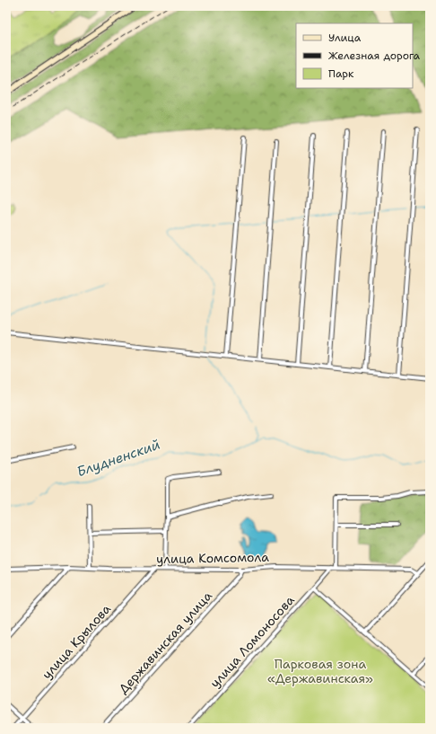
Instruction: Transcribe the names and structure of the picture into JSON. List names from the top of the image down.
{
  "streets": {
    "street": [
      "улица Комсомола",
      "улица Крылова",
      "улица Ломоносова",
      "Державинская улица"
    ]
  },
  "crossings": [
    ["улица Комсомола", "улица Крылова"],
    ["улица Комсомола", "улица Ломоносова"],
    ["улица Комсомола", "Державинская улица"]
  ],
  "water": ["Блудненский"],
  "parks": ["Парковая зона «Державинская»"],
  "legend": ["Улица", "Железная дорога", "Парк"]
}
